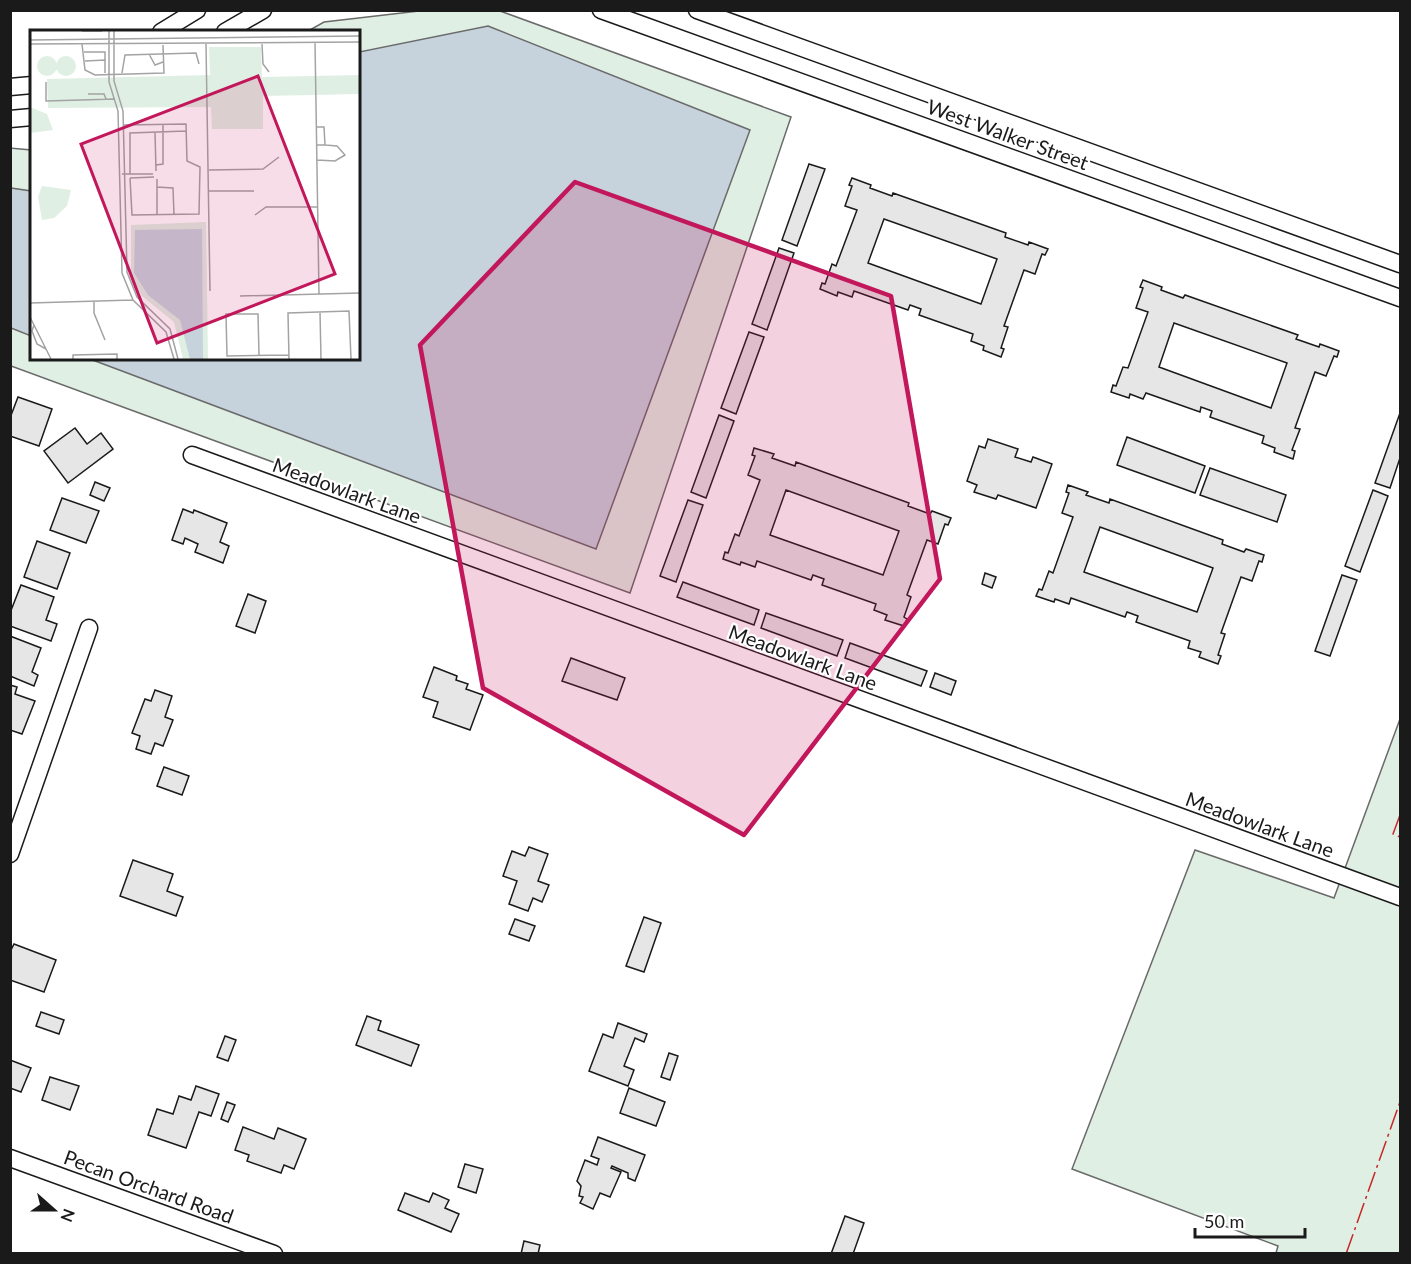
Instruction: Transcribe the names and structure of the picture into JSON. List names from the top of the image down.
{
  "streets": {
    "street": ["West Walker Street", "Meadowlark Lane", "Pecan Orchard Road"]
  },
  "scale_bar": "50 m",
  "north": "right"
}
